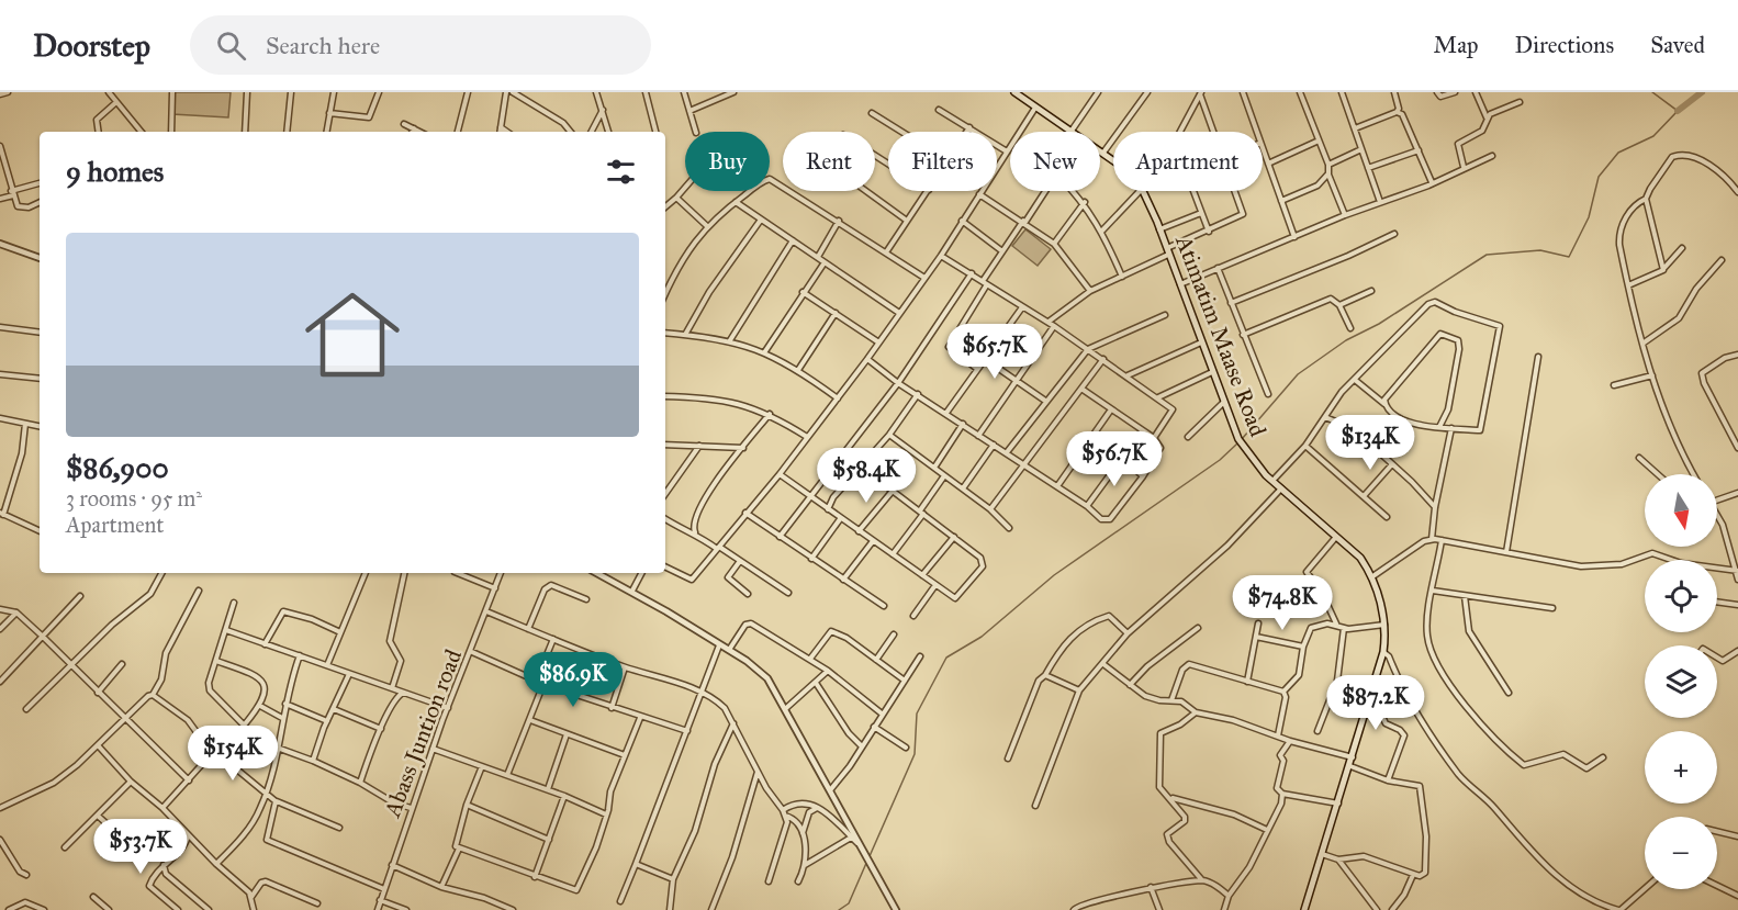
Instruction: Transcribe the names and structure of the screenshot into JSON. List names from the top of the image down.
{
  "streets": {
    "main road": ["Atimatim Maase Road"],
    "street": ["Abass Juntion road"]
  },
  "north": "bottom",
  "page": {
    "header": "Doorstep",
    "search": "Search here",
    "nav": ["Map", "Directions", "Saved"],
    "chip": [
      "Buy",
      "Rent",
      "Filters",
      "New",
      "Apartment"
    ],
    "heading": "9 homes",
    "list": [
      {
        "name": "$86,900",
        "note": "3 rooms · 95 m² · Apartment"
      }
    ],
    "price": [
      "$65.7K",
      "$134K",
      "$56.7K",
      "$58.4K",
      "$74.8K",
      "$86.9K",
      "$87.2K",
      "$154K",
      "$53.7K"
    ],
    "map_buttons": ["+", "−"]
  }
}
